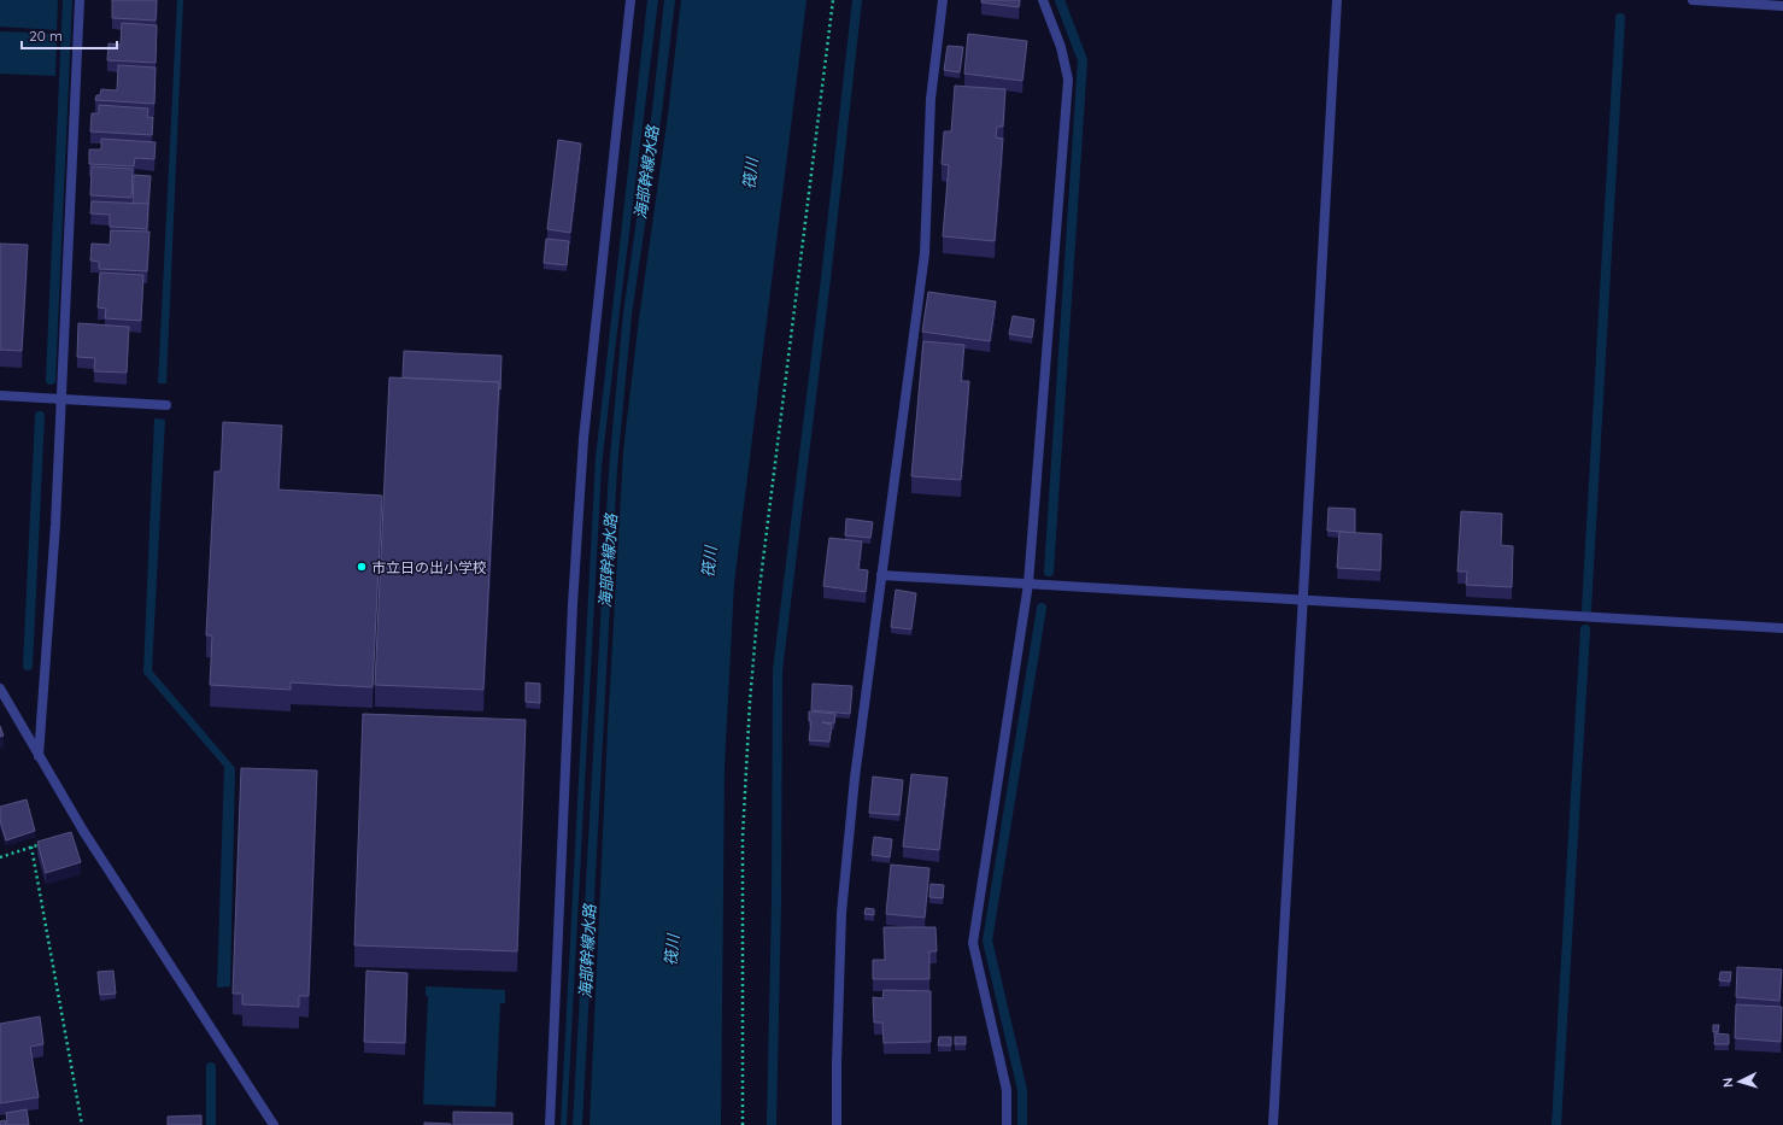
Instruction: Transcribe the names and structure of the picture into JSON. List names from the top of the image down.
{
  "water": ["海部幹線水路", "筏川"],
  "places": ["市立日の出小学校"],
  "scale_bar": "20 m",
  "north": "left"
}
